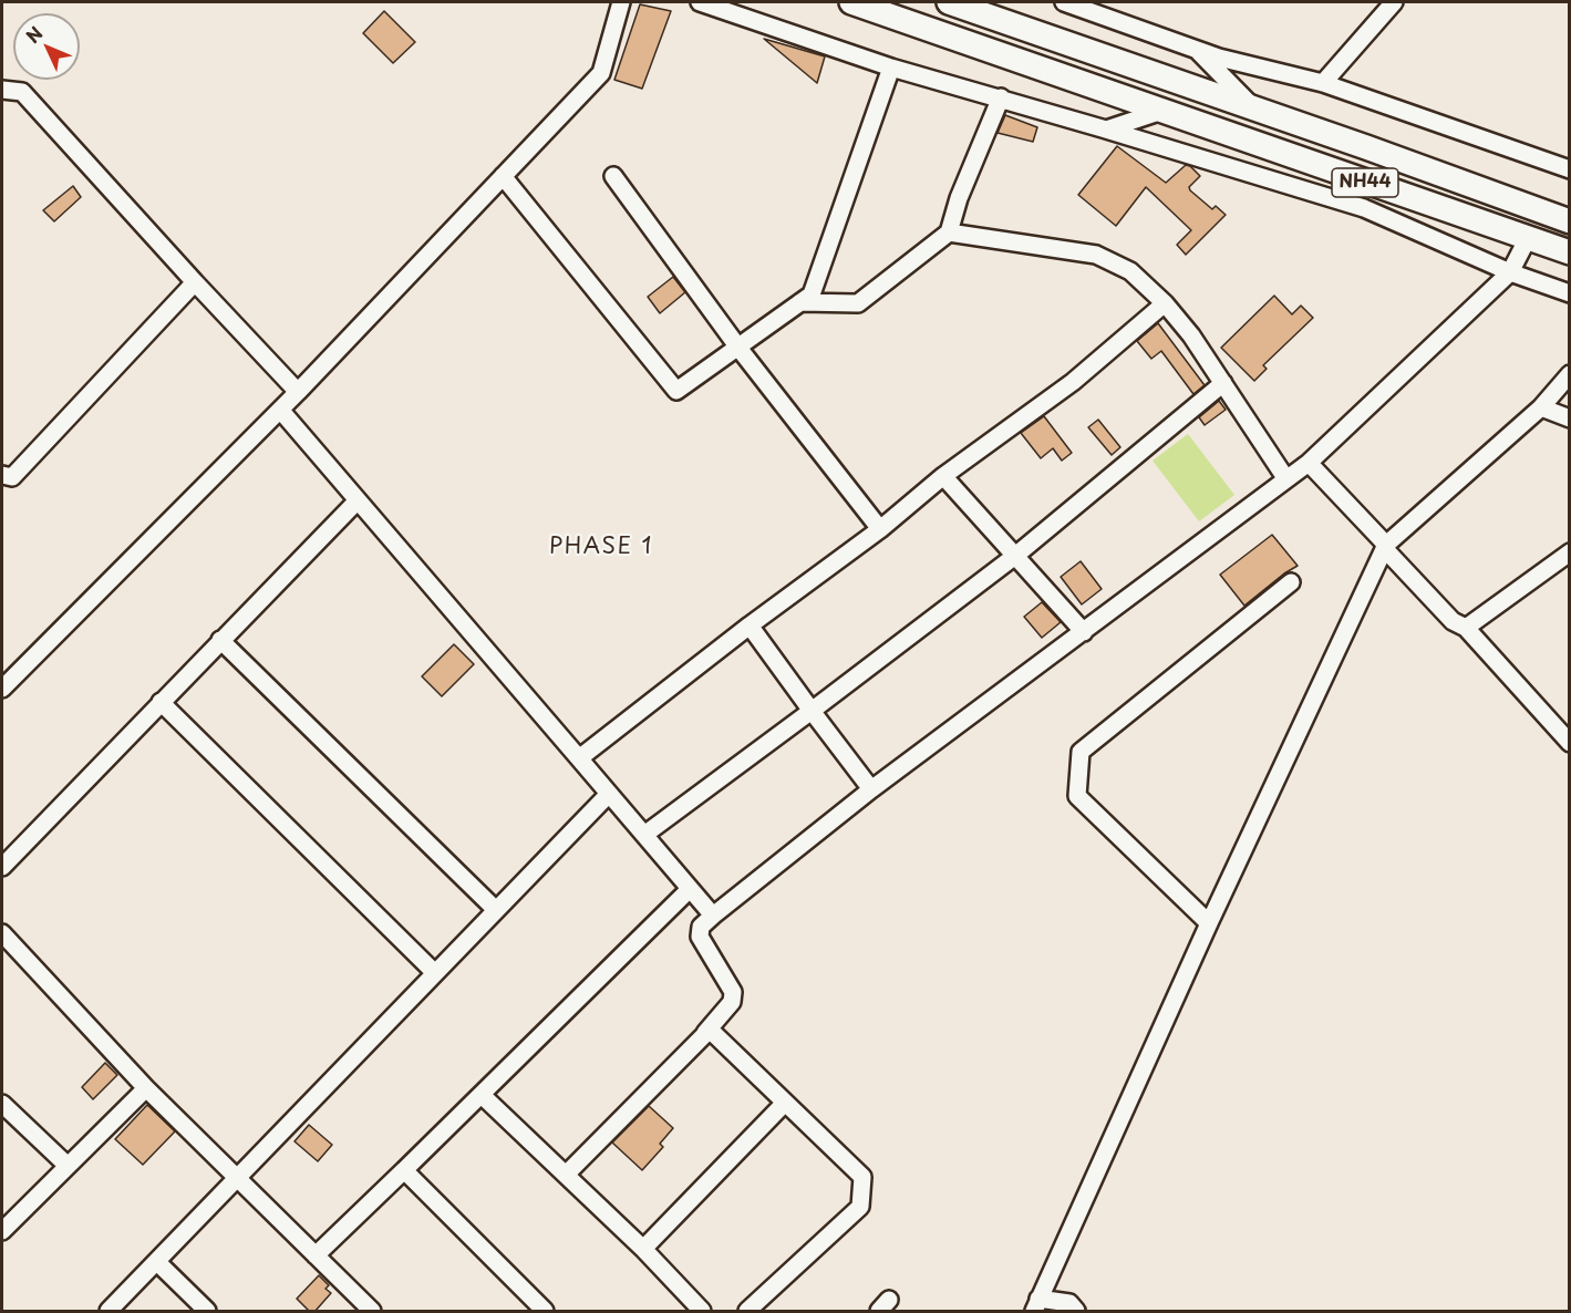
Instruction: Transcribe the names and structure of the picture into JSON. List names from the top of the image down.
{
  "streets": {
    "highway": ["NH44"]
  },
  "districts": ["PHASE 1"],
  "north": "top left"
}
